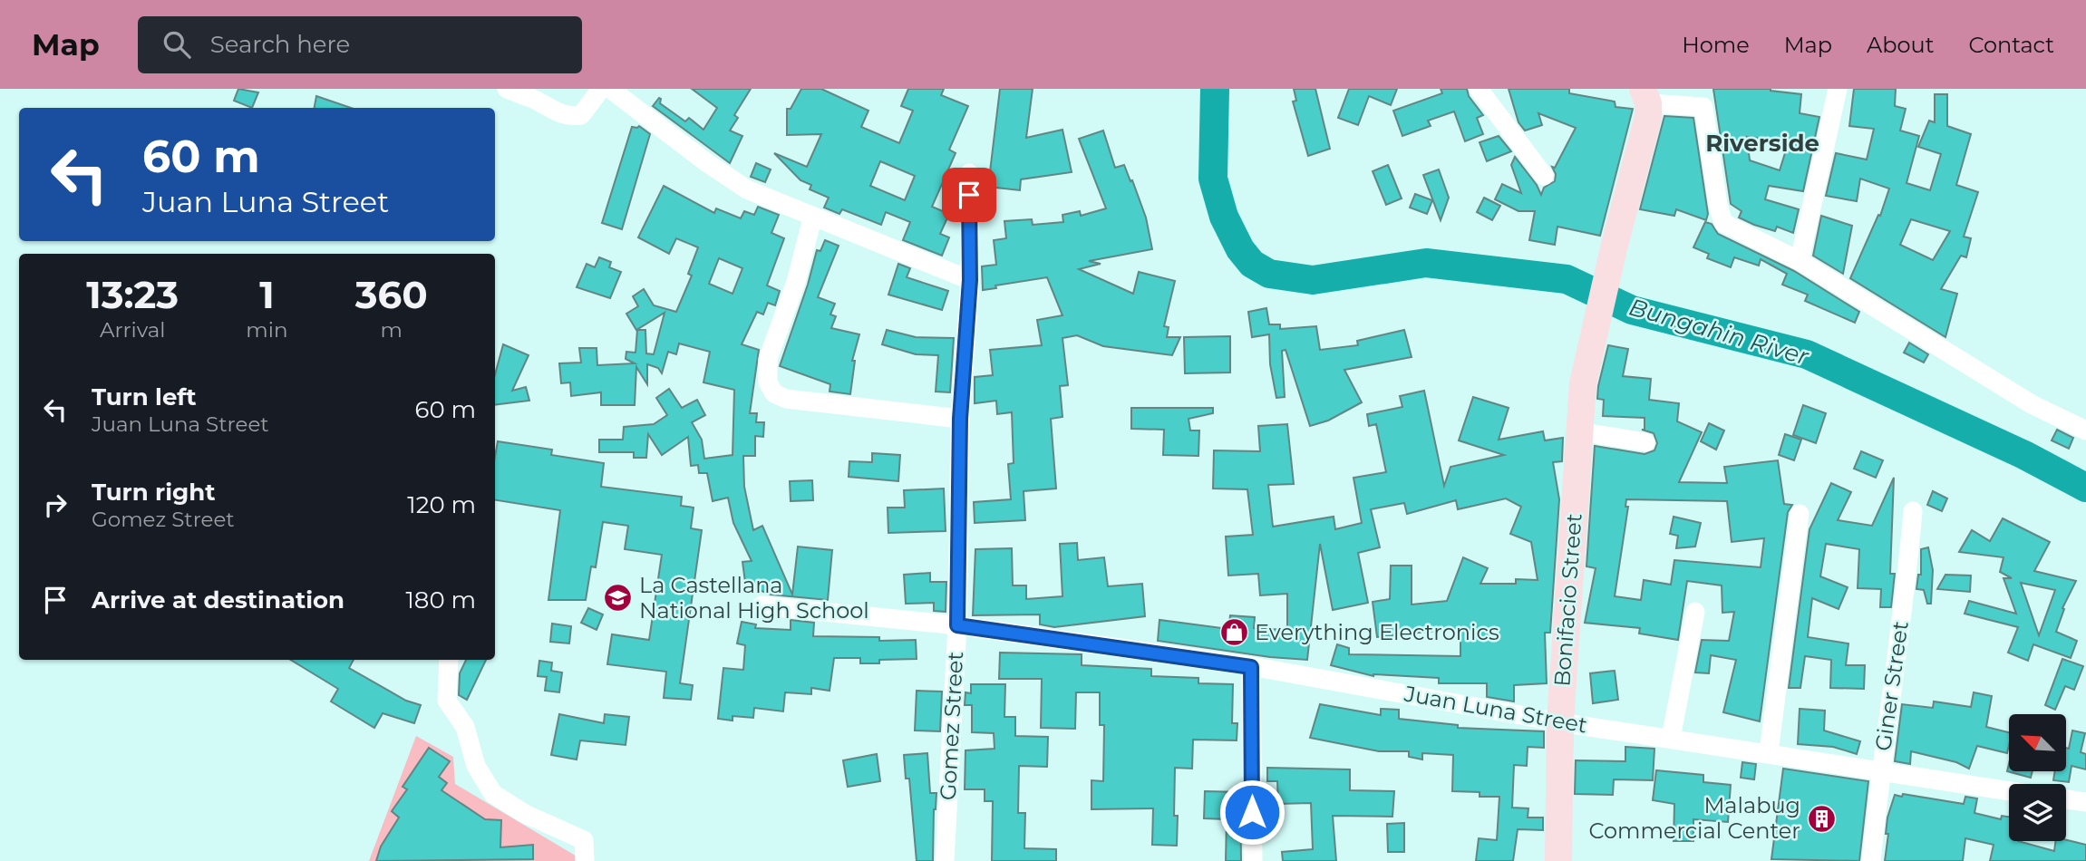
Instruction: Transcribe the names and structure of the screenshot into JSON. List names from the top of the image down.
{
  "streets": {
    "street": [
      "Bonifacio Street",
      "Giner Street",
      "Juan Luna Street",
      "Gomez Street"
    ]
  },
  "crossings": [
    ["Bonifacio Street", "Juan Luna Street"],
    ["Giner Street", "Juan Luna Street"],
    ["Juan Luna Street", "Gomez Street"]
  ],
  "districts": ["Riverside"],
  "water": ["Bungahin River"],
  "places": {
    "school or university": ["La Castellana National High School"],
    "shop": ["Everything Electronics"],
    "building": ["Malabug Commercial Center"]
  },
  "north": "top left",
  "page": {
    "header": "Map",
    "search": "Search here",
    "nav": [
      "Home",
      "Map",
      "About",
      "Contact"
    ],
    "turn": ["60 m", "Juan Luna Street"],
    "eta": [
      "13:23",
      "Arrival",
      "1",
      "min",
      "360",
      "m"
    ],
    "list": [
      {
        "name": "Turn left",
        "note": "Juan Luna Street",
        "value": "60 m"
      },
      {
        "name": "Turn right",
        "note": "Gomez Street",
        "value": "120 m"
      },
      {
        "name": "Arrive at destination",
        "value": "180 m"
      }
    ]
  }
}
